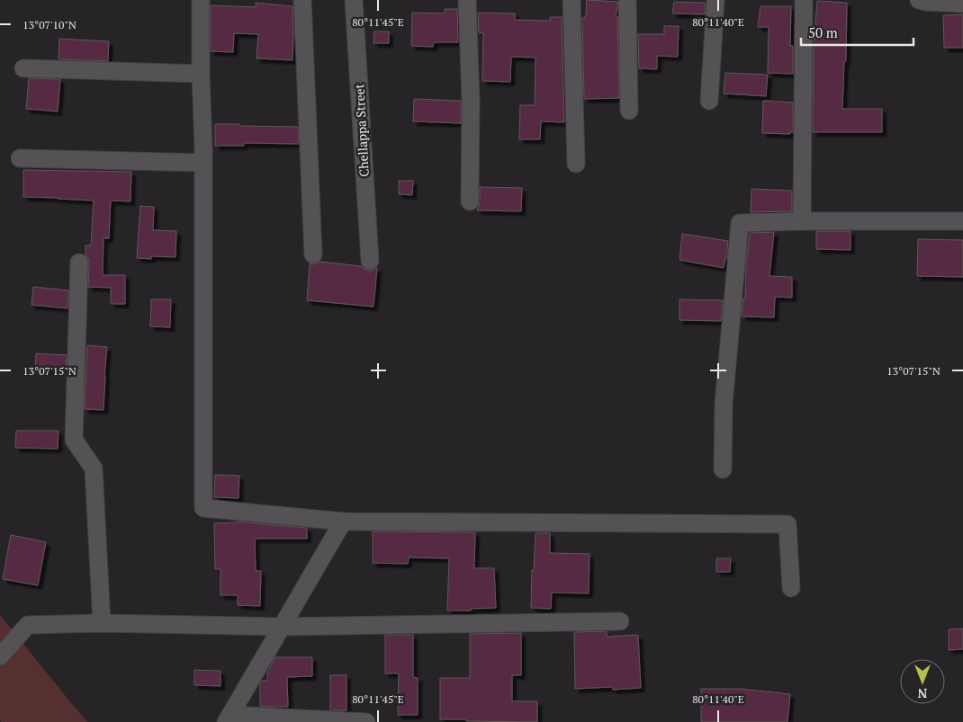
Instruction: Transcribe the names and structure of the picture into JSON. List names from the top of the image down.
{
  "streets": {
    "street": ["Chellappa Street"]
  },
  "scale_bar": "50 m",
  "north": "bottom",
  "coordinates": [
    "80°11'45\"E",
    "80°11'40\"E",
    "13°07'10\"N",
    "13°07'15\"N"
  ]
}
